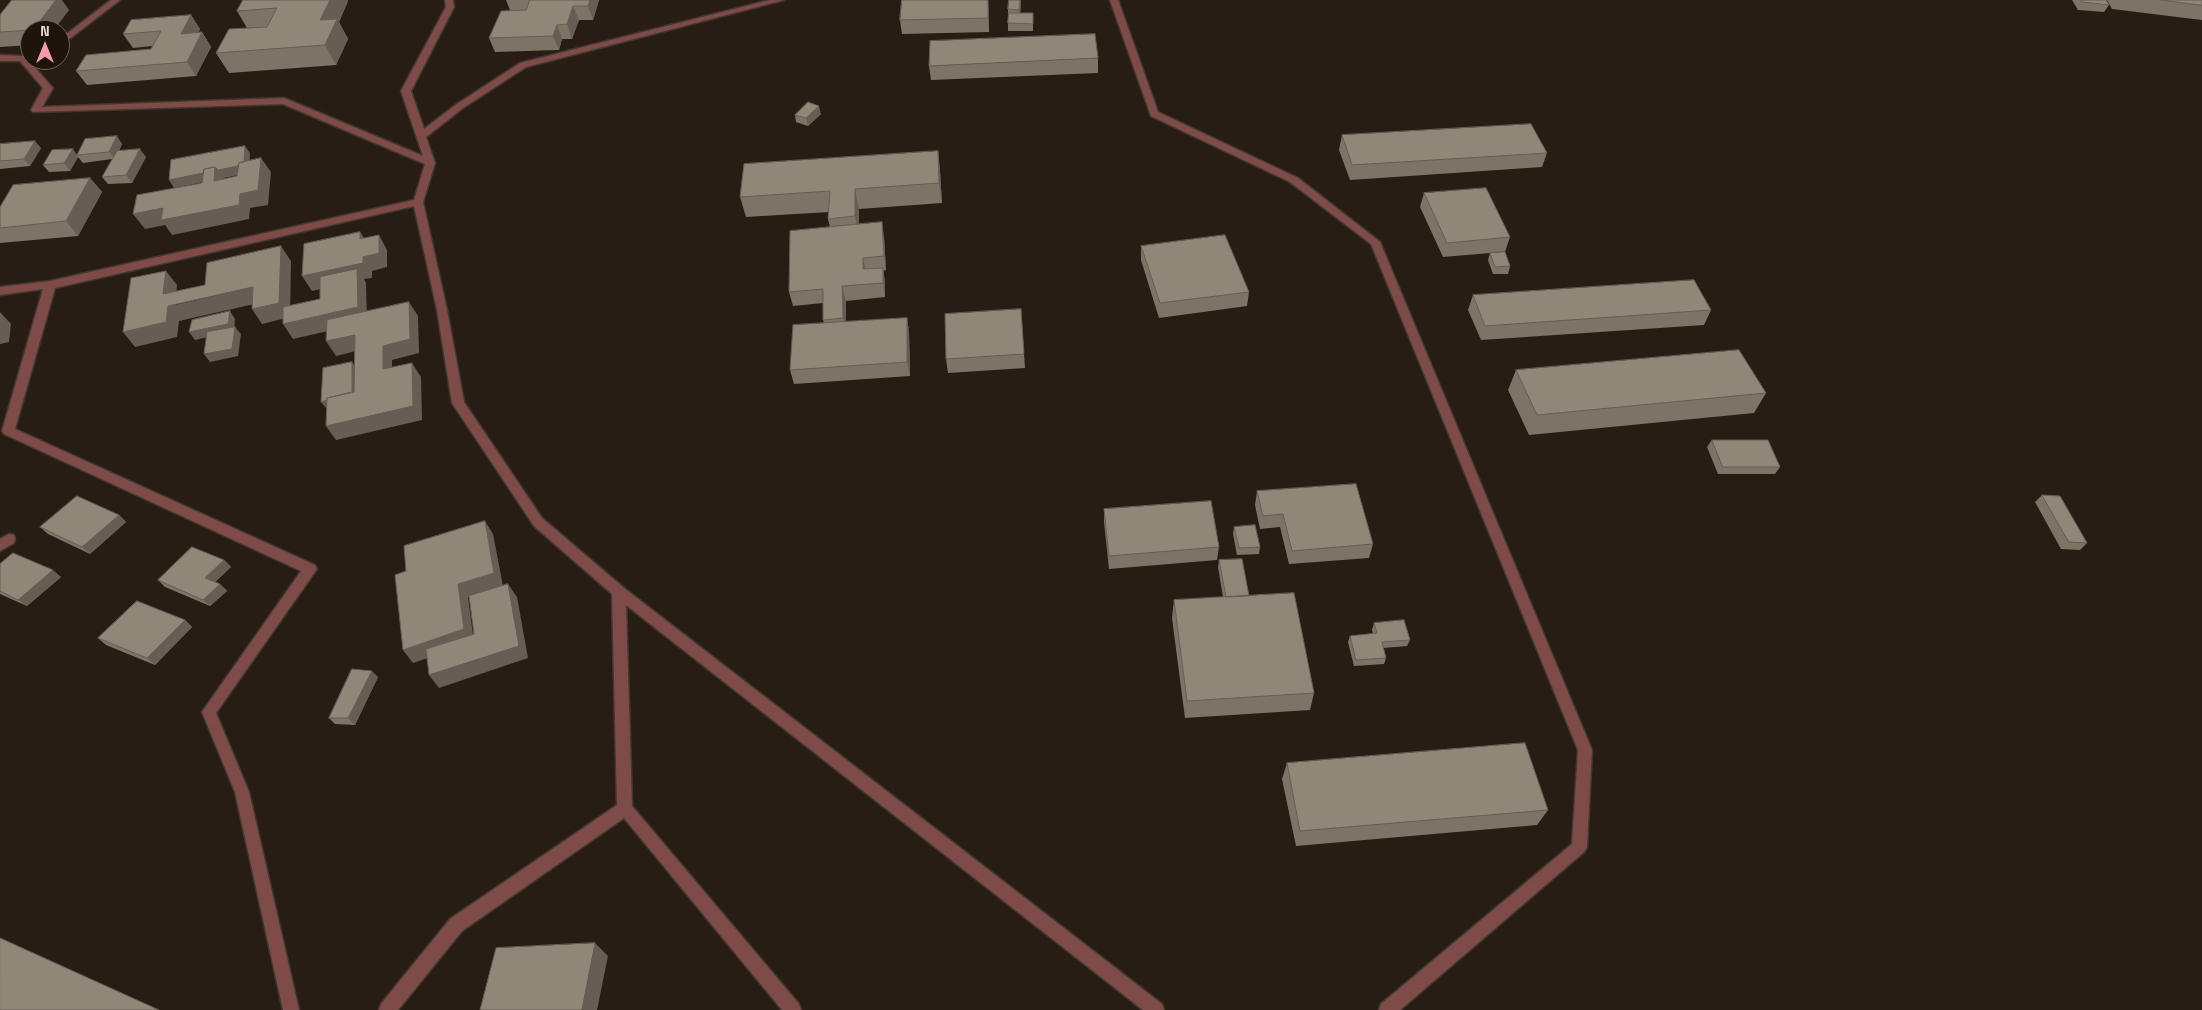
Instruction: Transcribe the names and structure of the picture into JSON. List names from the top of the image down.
{
  "north": "top"
}
